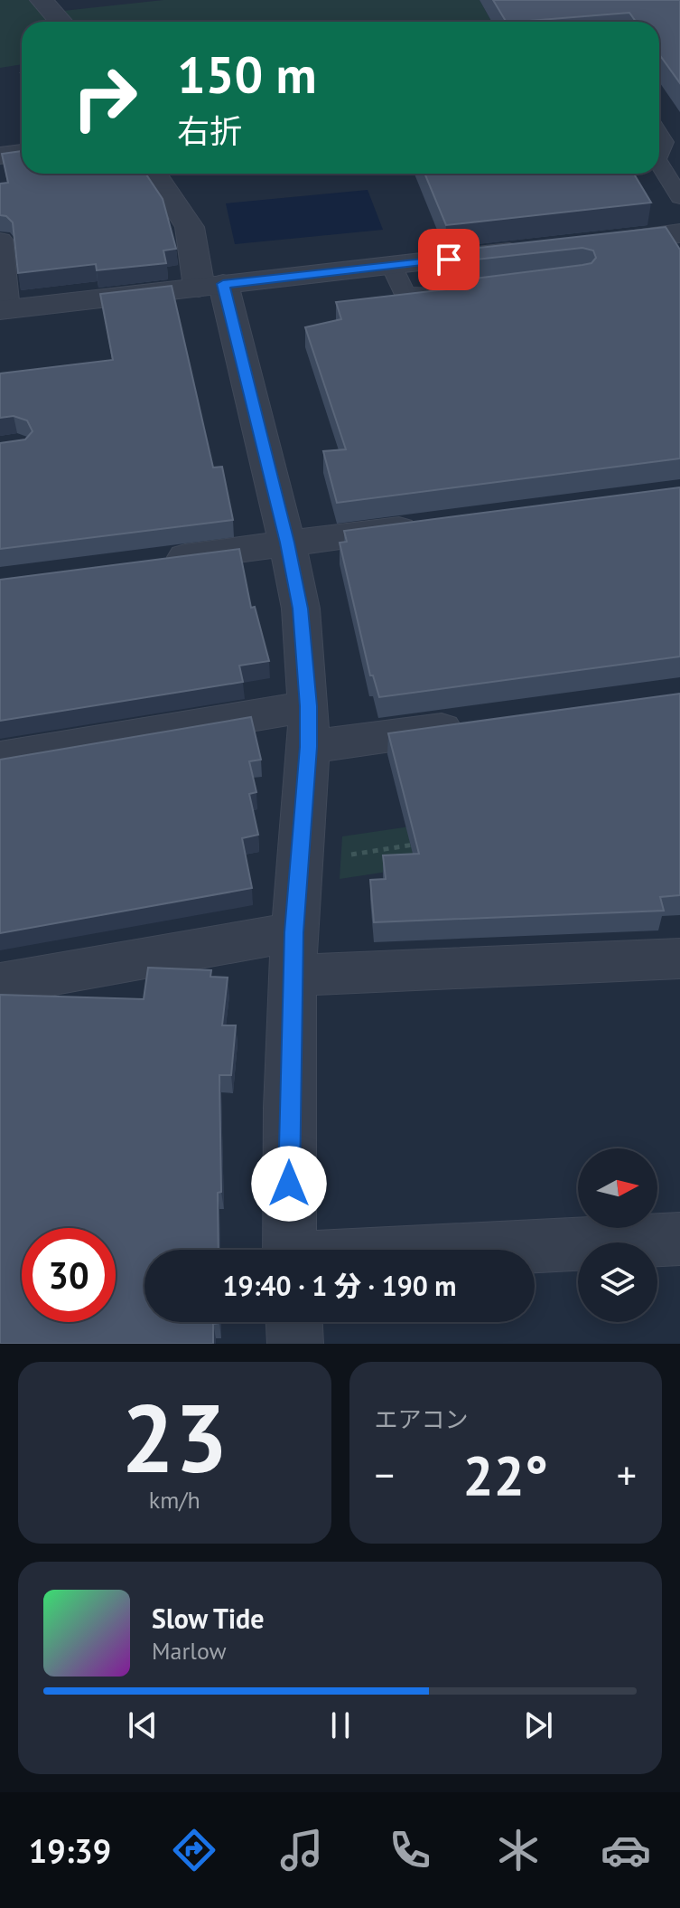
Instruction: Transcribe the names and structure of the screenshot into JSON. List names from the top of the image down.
{
  "north": "right",
  "page": {
    "turn": ["150 m", "右折"],
    "limit": "30",
    "trip": "19:40 · 1 分 · 190 m",
    "tile": [
      ["23", "km/h"],
      "エアコン"
    ],
    "heat": ["−", "22°", "+"],
    "song": ["Slow Tide", "Marlow"],
    "tabs": "19:39"
  }
}
